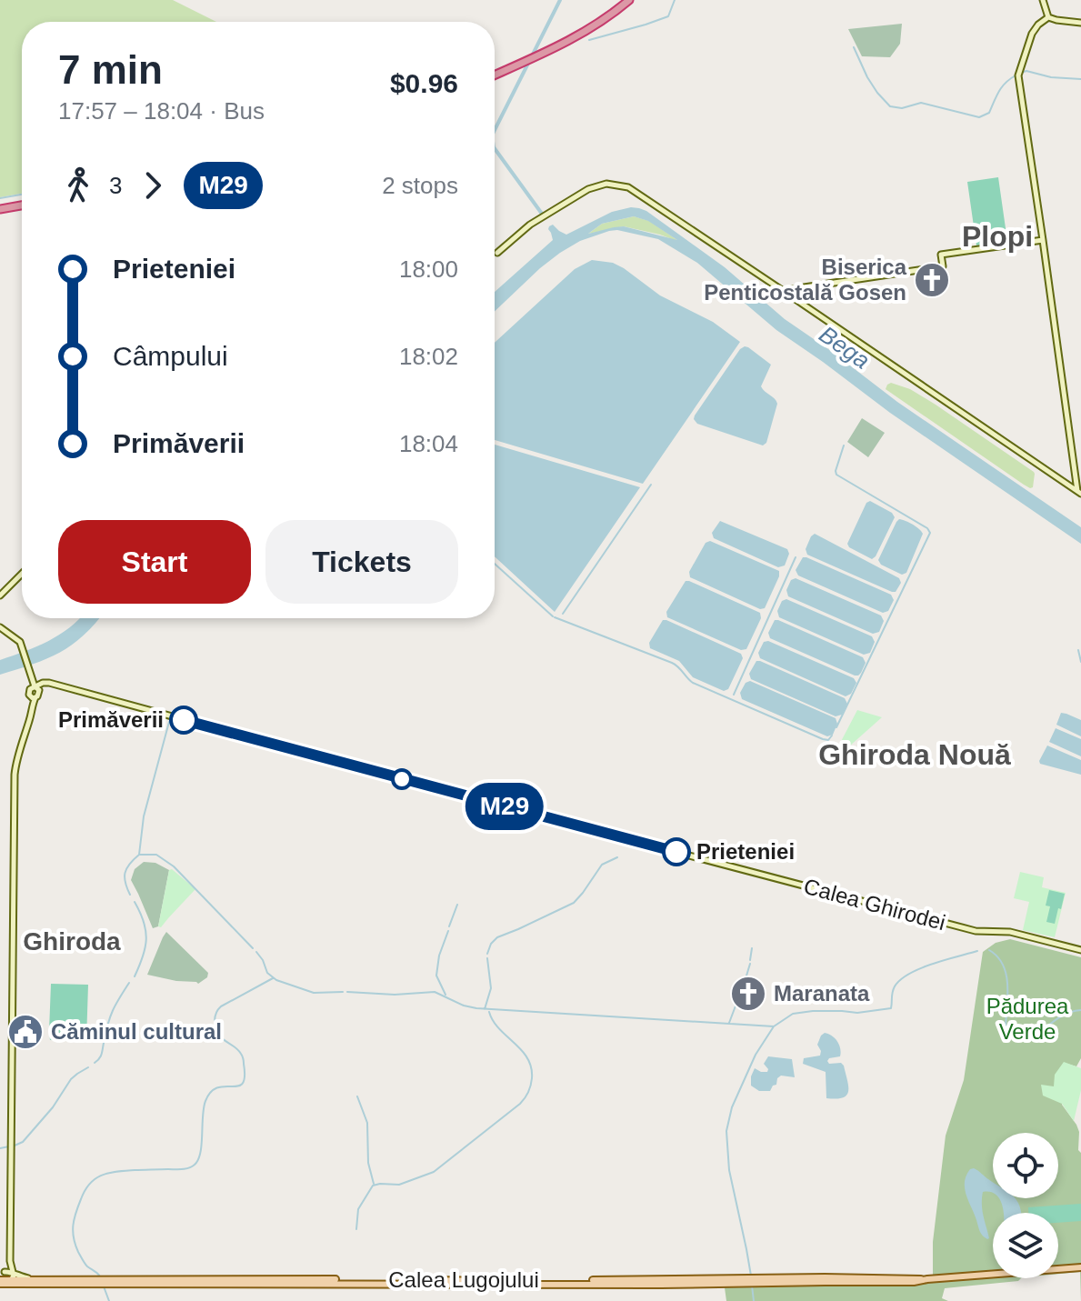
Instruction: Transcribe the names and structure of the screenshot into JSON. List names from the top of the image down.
{
  "streets": {
    "main road": ["Calea Lugojului"],
    "street": ["Calea Ghirodei"]
  },
  "districts": ["Plopi", "Ghiroda Nouă", "Ghiroda"],
  "water": ["Bega"],
  "parks": ["Pădurea Verde"],
  "places": {
    "church": ["Biserica Penticostală Gosen", "Maranata"],
    "other": ["Primăverii", "Prieteniei"],
    "public building": ["Căminul cultural"]
  },
  "lines": ["bus line M29"],
  "page": {
    "on_map": "M29",
    "heading": ["7 min", "17:57 – 18:04 · Bus", "$0.96"],
    "legs": ["3", "M29", "2 stops"],
    "list": [
      {
        "name": "Prieteniei",
        "value": "18:00"
      },
      {
        "name": "Câmpului",
        "value": "18:02"
      },
      {
        "name": "Primăverii",
        "value": "18:04"
      }
    ],
    "buttons": ["Start", "Tickets"]
  }
}
